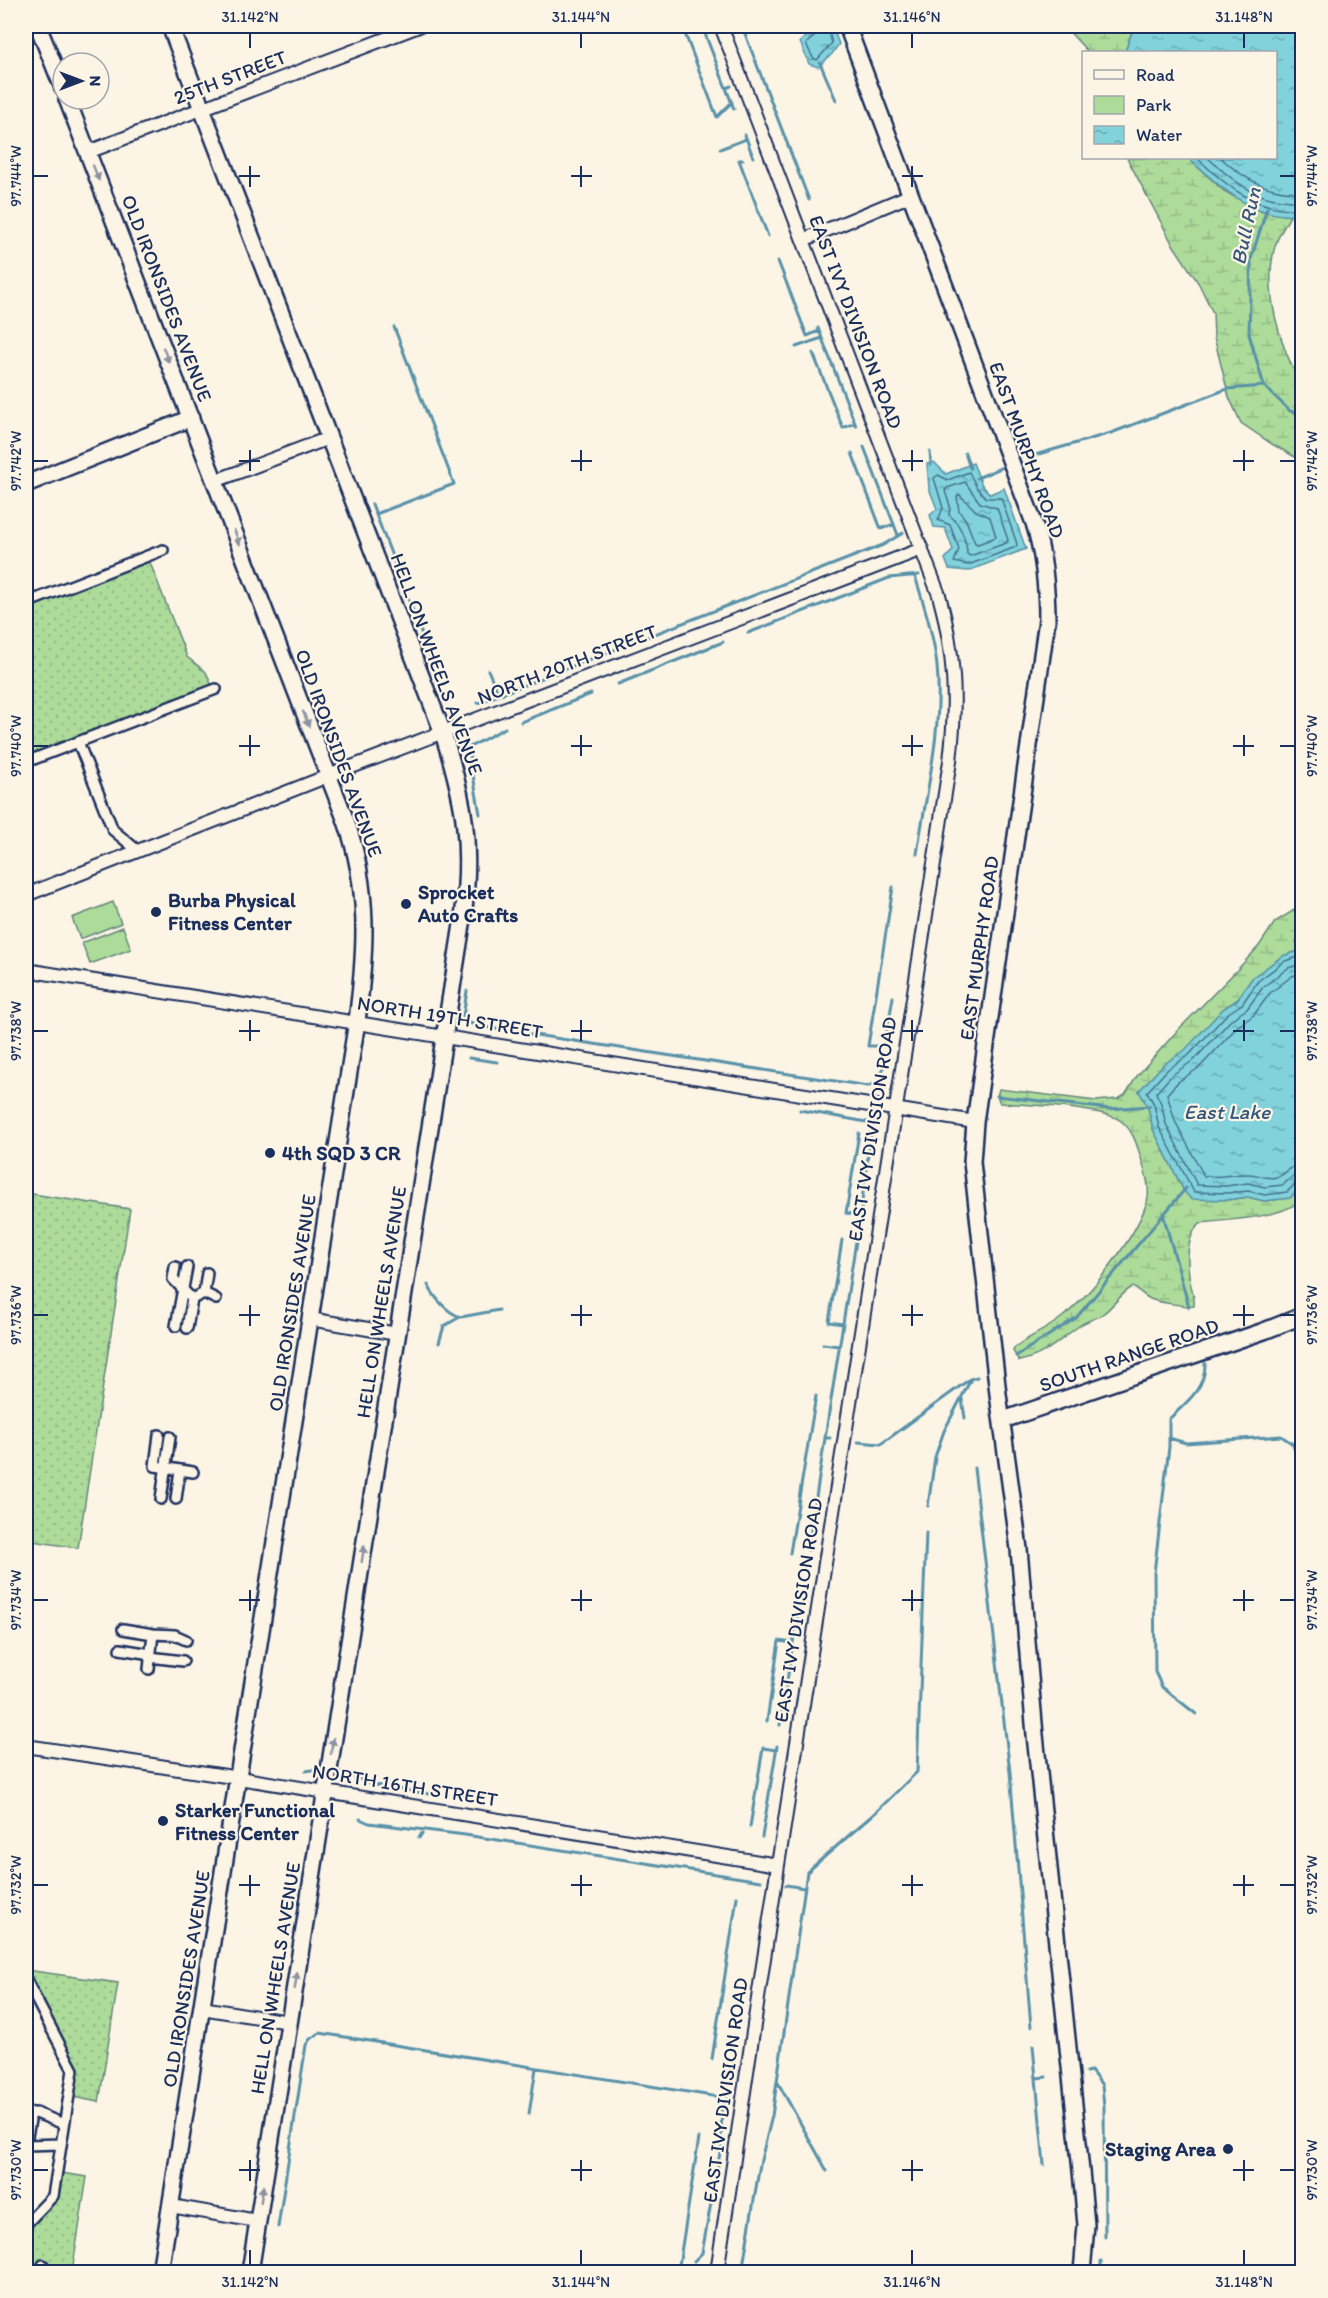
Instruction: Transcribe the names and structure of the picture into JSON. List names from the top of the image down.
{
  "streets": {
    "street": [
      "25TH STREET",
      "OLD IRONSIDES AVENUE",
      "EAST IVY DIVISION ROAD",
      "EAST MURPHY ROAD",
      "HELL ON WHEELS AVENUE",
      "NORTH 20TH STREET",
      "NORTH 19TH STREET",
      "SOUTH RANGE ROAD",
      "NORTH 16TH STREET"
    ]
  },
  "crossings": [
    ["25TH STREET", "OLD IRONSIDES AVENUE"],
    ["25TH STREET", "HELL ON WHEELS AVENUE"],
    ["OLD IRONSIDES AVENUE", "NORTH 20TH STREET"],
    ["OLD IRONSIDES AVENUE", "NORTH 19TH STREET"],
    ["OLD IRONSIDES AVENUE", "NORTH 16TH STREET"],
    ["EAST IVY DIVISION ROAD", "NORTH 20TH STREET"],
    ["EAST IVY DIVISION ROAD", "NORTH 19TH STREET"],
    ["EAST IVY DIVISION ROAD", "NORTH 16TH STREET"],
    ["EAST MURPHY ROAD", "NORTH 19TH STREET"],
    ["EAST MURPHY ROAD", "SOUTH RANGE ROAD"],
    ["HELL ON WHEELS AVENUE", "NORTH 20TH STREET"],
    ["HELL ON WHEELS AVENUE", "NORTH 19TH STREET"],
    ["HELL ON WHEELS AVENUE", "NORTH 16TH STREET"]
  ],
  "one_way": ["HELL ON WHEELS AVENUE"],
  "water": ["Bull Run", "East Lake"],
  "places": [
    "Sprocket Auto Crafts",
    "Burba Physical Fitness Center",
    "4th SQD 3 CR",
    "Starker Functional Fitness Center",
    "Staging Area"
  ],
  "legend": ["Road", "Park", "Water"],
  "north": "right",
  "coordinates": [
    "31.142°N",
    "31.144°N",
    "31.146°N",
    "31.148°N",
    "97.744°W",
    "97.742°W",
    "97.740°W",
    "97.738°W",
    "97.736°W",
    "97.734°W",
    "97.732°W",
    "97.730°W"
  ]
}
